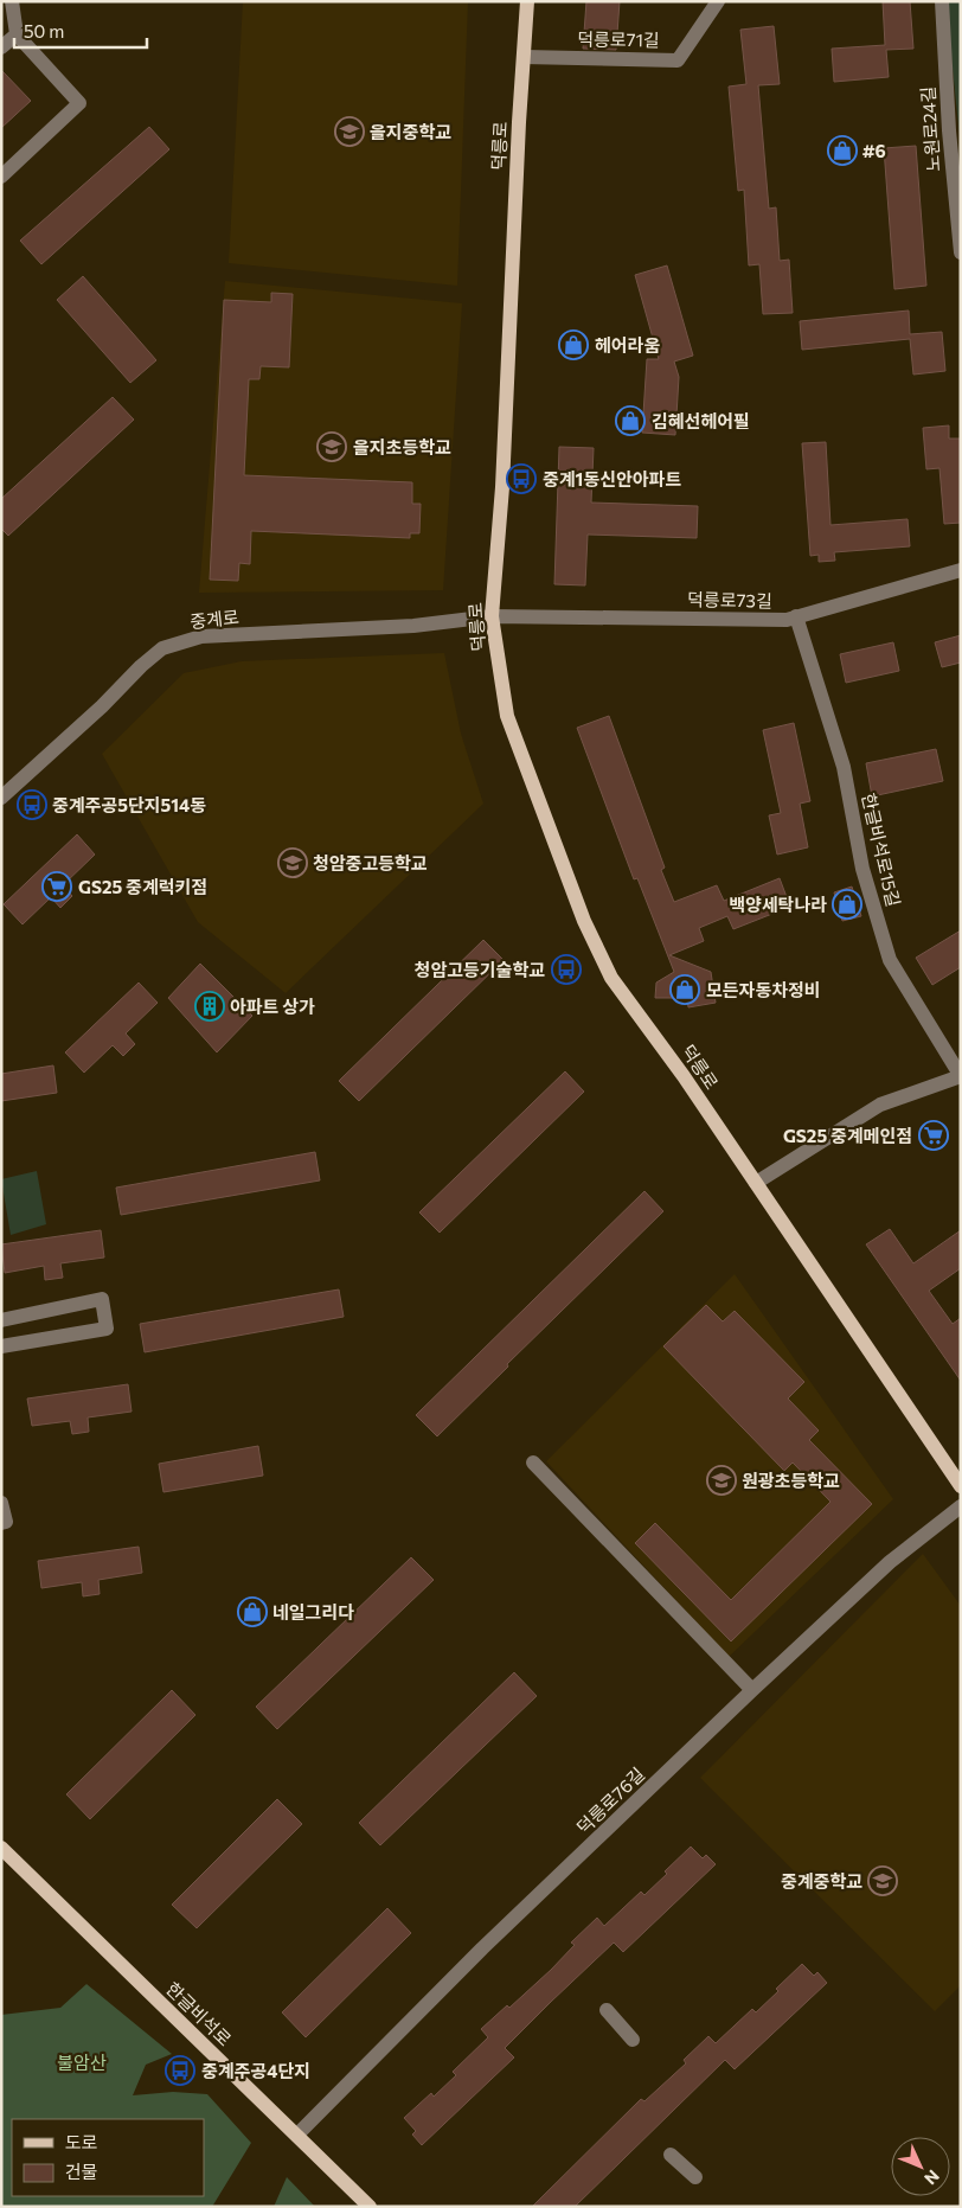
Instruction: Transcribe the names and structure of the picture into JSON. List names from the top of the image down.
{
  "streets": {
    "main road": ["덕릉로", "한글비석로"],
    "street": [
      "덕릉로71길",
      "노원로24길",
      "덕릉로73길",
      "중계로",
      "한글비석로15길",
      "덕릉로76길"
    ]
  },
  "crossings": [
    ["덕릉로71길", "덕릉로"],
    ["덕릉로", "덕릉로73길"],
    ["덕릉로", "중계로"],
    ["덕릉로73길", "중계로"],
    ["덕릉로73길", "한글비석로15길"],
    ["덕릉로76길", "한글비석로"]
  ],
  "parks": ["불암산"],
  "places": {
    "school or university": [
      "을지중학교",
      "을지초등학교",
      "청암중고등학교",
      "원광초등학교",
      "중계중학교"
    ],
    "shop": [
      "#6",
      "헤어라움",
      "김혜선헤어필",
      "백양세탁나라",
      "모든자동차정비",
      "네일그리다"
    ],
    "bus stop": [
      "중계1동신안아파트",
      "중계주공5단지514동",
      "청암고등기술학교",
      "중계주공4단지"
    ],
    "supermarket": ["GS25 중계럭키점", "GS25 중계메인점"],
    "building": ["아파트 상가"]
  },
  "legend": ["도로", "건물"],
  "scale_bar": "50 m",
  "north": "bottom right"
}
